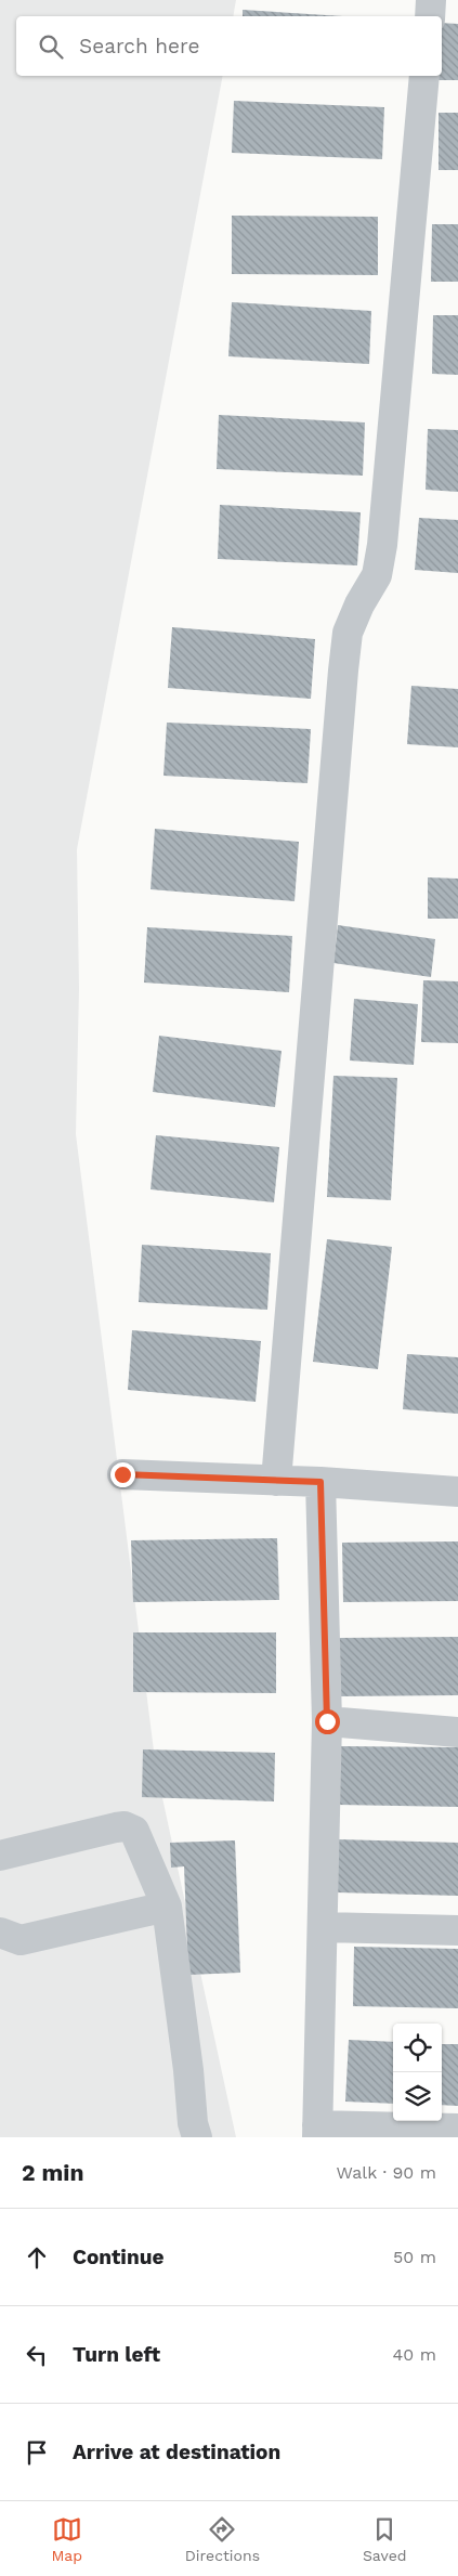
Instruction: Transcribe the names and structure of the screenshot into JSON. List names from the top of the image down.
{
  "page": {
    "search": "Search here",
    "heading": ["2 min", "Walk · 90 m"],
    "list": [
      ["Continue", "50 m"],
      ["Turn left", "40 m"],
      "Arrive at destination"
    ],
    "nav": ["Map", "Directions", "Saved"]
  }
}
